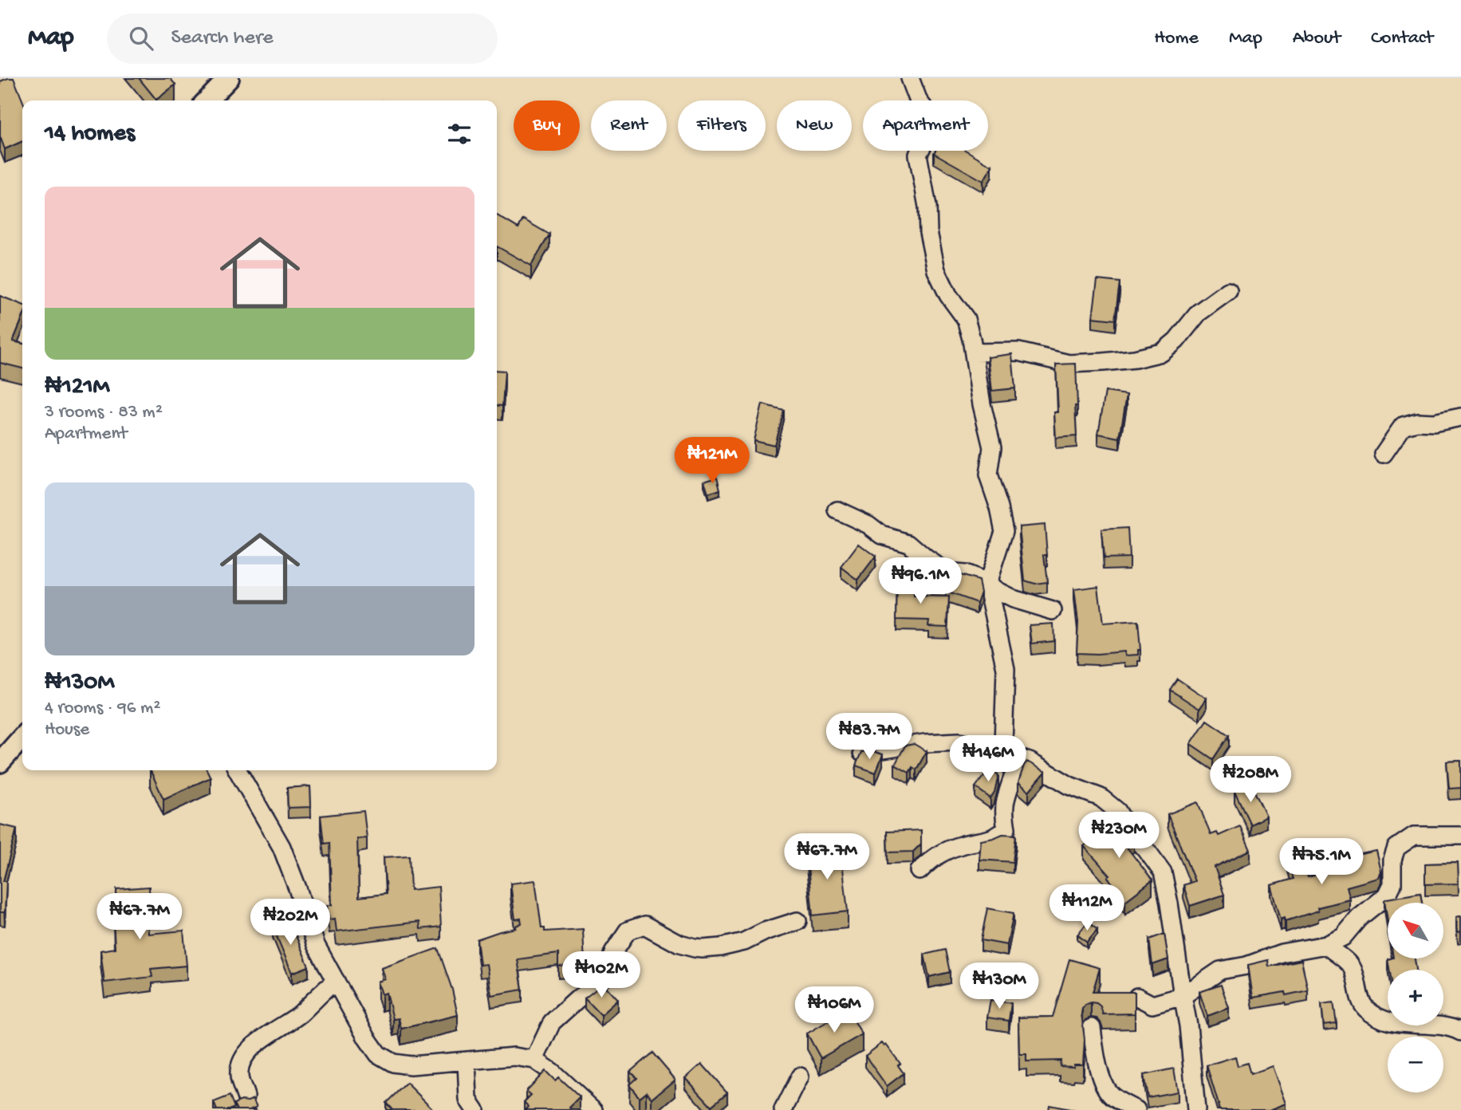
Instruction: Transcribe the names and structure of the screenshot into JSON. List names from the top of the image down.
{
  "north": "top left",
  "page": {
    "header": "Map",
    "search": "Search here",
    "nav": [
      "Home",
      "Map",
      "About",
      "Contact"
    ],
    "chip": [
      "Buy",
      "Rent",
      "Filters",
      "New",
      "Apartment"
    ],
    "heading": "14 homes",
    "list": [
      {
        "name": "₦121M",
        "note": "3 rooms · 83 m² · Apartment"
      },
      {
        "name": "₦130M",
        "note": "4 rooms · 96 m² · House"
      }
    ],
    "price": [
      "₦121M",
      "₦96.1M",
      "₦83.7M",
      "₦146M",
      "₦208M",
      "₦230M",
      "₦67.7M",
      "₦75.1M",
      "₦112M",
      "₦67.7M",
      "₦202M",
      "₦102M",
      "₦130M",
      "₦106M"
    ],
    "map_buttons": ["+", "−"]
  }
}
